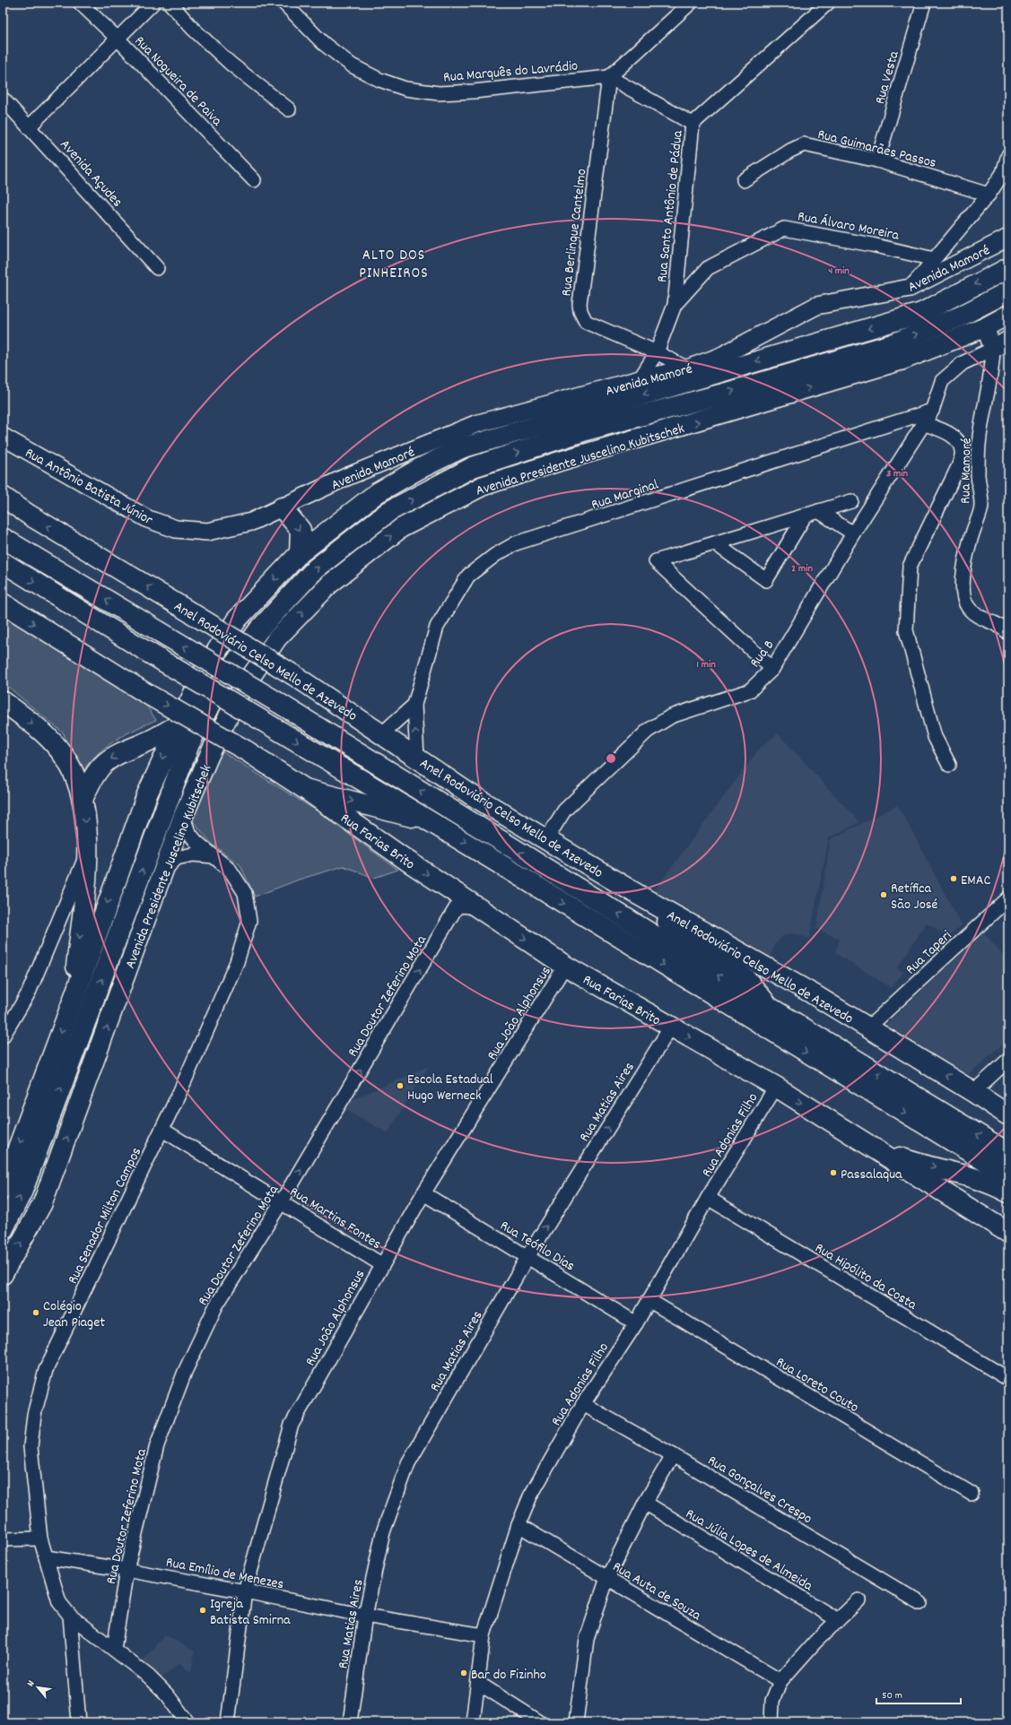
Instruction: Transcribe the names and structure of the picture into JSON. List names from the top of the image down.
{
  "streets": {
    "main road": ["Avenida Presidente Juscelino Kubitschek", "Anel Rodoviário Celso Mello de Azevedo", "Rua Farias Brito"],
    "street": [
      "Rua Marquês do Lavrádio",
      "Rua Vesta",
      "Rua Nogueira de Paiva",
      "Rua Guimarães Passos",
      "Avenida Açudes",
      "Rua Santo Antônio de Pádua",
      "Rua Álvaro Moreira",
      "Rua Berlinque Cantelmo",
      "Avenida Mamoré",
      "Rua Mamoré",
      "Rua Antônio Batista Júnior",
      "Rua Marginal",
      "Rua B",
      "Rua Taperi",
      "Rua Doutor Zeferino Mota",
      "Rua João Alphonsus",
      "Rua Matias Aires",
      "Rua Adonias Filho",
      "Rua Senador Milton Campos",
      "Rua Martins Fontes",
      "Rua Teófilo Dias",
      "Rua Hipólito da Costa",
      "Rua Loreto Couto",
      "Rua Gonçalves Crespo",
      "Rua Júlia Lopes de Almeida",
      "Rua Emílio de Menezes",
      "Rua Auta de Souza"
    ]
  },
  "crossings": [
    ["Rua Marquês do Lavrádio", "Rua Berlinque Cantelmo"],
    ["Rua Vesta", "Rua Guimarães Passos"],
    ["Rua Santo Antônio de Pádua", "Rua Álvaro Moreira"],
    ["Rua Santo Antônio de Pádua", "Rua Berlinque Cantelmo"],
    ["Rua Santo Antônio de Pádua", "Avenida Mamoré"],
    ["Rua Berlinque Cantelmo", "Avenida Mamoré"],
    ["Avenida Mamoré", "Rua Antônio Batista Júnior"],
    ["Avenida Presidente Juscelino Kubitschek", "Rua Senador Milton Campos"],
    ["Rua Mamoré", "Rua B"],
    ["Rua Marginal", "Rua B"],
    ["Rua Marginal", "Anel Rodoviário Celso Mello de Azevedo"],
    ["Rua B", "Anel Rodoviário Celso Mello de Azevedo"],
    ["Anel Rodoviário Celso Mello de Azevedo", "Rua Taperi"],
    ["Rua Farias Brito", "Rua Doutor Zeferino Mota"],
    ["Rua Farias Brito", "Rua João Alphonsus"],
    ["Rua Farias Brito", "Rua Matias Aires"],
    ["Rua Farias Brito", "Rua Adonias Filho"],
    ["Rua Doutor Zeferino Mota", "Rua Senador Milton Campos"],
    ["Rua Doutor Zeferino Mota", "Rua Martins Fontes"],
    ["Rua Doutor Zeferino Mota", "Rua Emílio de Menezes"],
    ["Rua João Alphonsus", "Rua Martins Fontes"],
    ["Rua João Alphonsus", "Rua Teófilo Dias"],
    ["Rua João Alphonsus", "Rua Emílio de Menezes"],
    ["Rua Matias Aires", "Rua Teófilo Dias"],
    ["Rua Matias Aires", "Rua Emílio de Menezes"],
    ["Rua Adonias Filho", "Rua Teófilo Dias"],
    ["Rua Adonias Filho", "Rua Hipólito da Costa"],
    ["Rua Adonias Filho", "Rua Loreto Couto"],
    ["Rua Adonias Filho", "Rua Gonçalves Crespo"],
    ["Rua Adonias Filho", "Rua Emílio de Menezes"],
    ["Rua Adonias Filho", "Rua Auta de Souza"],
    ["Rua Senador Milton Campos", "Rua Martins Fontes"],
    ["Rua Senador Milton Campos", "Rua Emílio de Menezes"]
  ],
  "one_way": ["Rua Doutor Zeferino Mota"],
  "districts": ["ALTO DOS PINHEIROS"],
  "places": [
    "EMAC",
    "Retífica São José",
    "Escola Estadual Hugo Werneck",
    "Passalaqua",
    "Colégio Jean Piaget",
    "Igreja Batista Smirna",
    "Bar do Fizinho"
  ],
  "scale_bar": "50 m",
  "north": "top left",
  "rings": [
    "4 min",
    "3 min",
    "2 min",
    "1 min"
  ]
}
